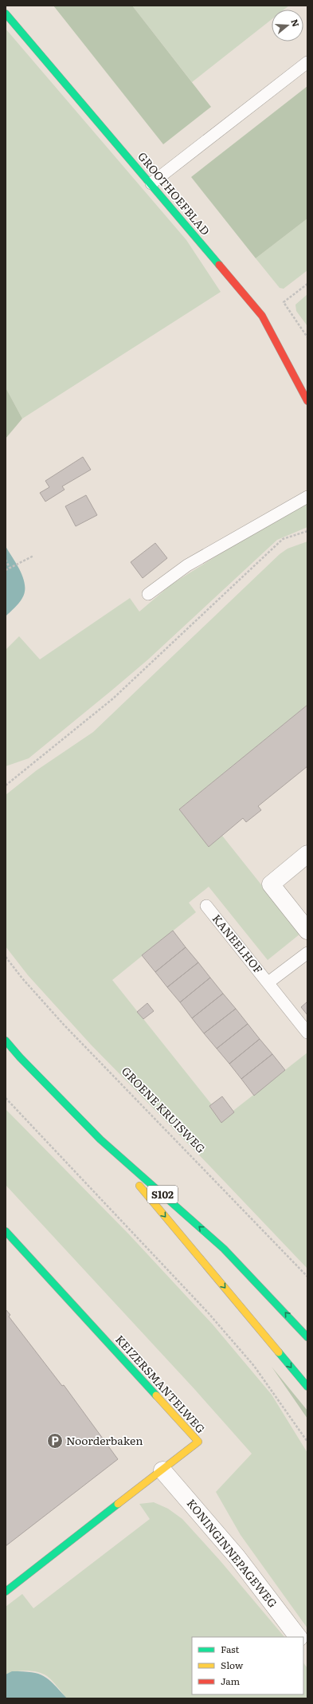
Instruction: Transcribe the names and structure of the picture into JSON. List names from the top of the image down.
{
  "streets": {
    "street": [
      "GROOTHOEFBLAD",
      "S102",
      "KEIZERSMANTELWEG",
      "KONINGINNEPAGEWEG"
    ],
    "lane": ["KANEELHOF"],
    "path": ["GROENE KRUISWEG"]
  },
  "crossings": [
    ["KEIZERSMANTELWEG", "KONINGINNEPAGEWEG"]
  ],
  "places": {
    "parking": ["Noorderbaken"]
  },
  "legend": ["Fast", "Slow", "Jam"],
  "north": "right"
}
